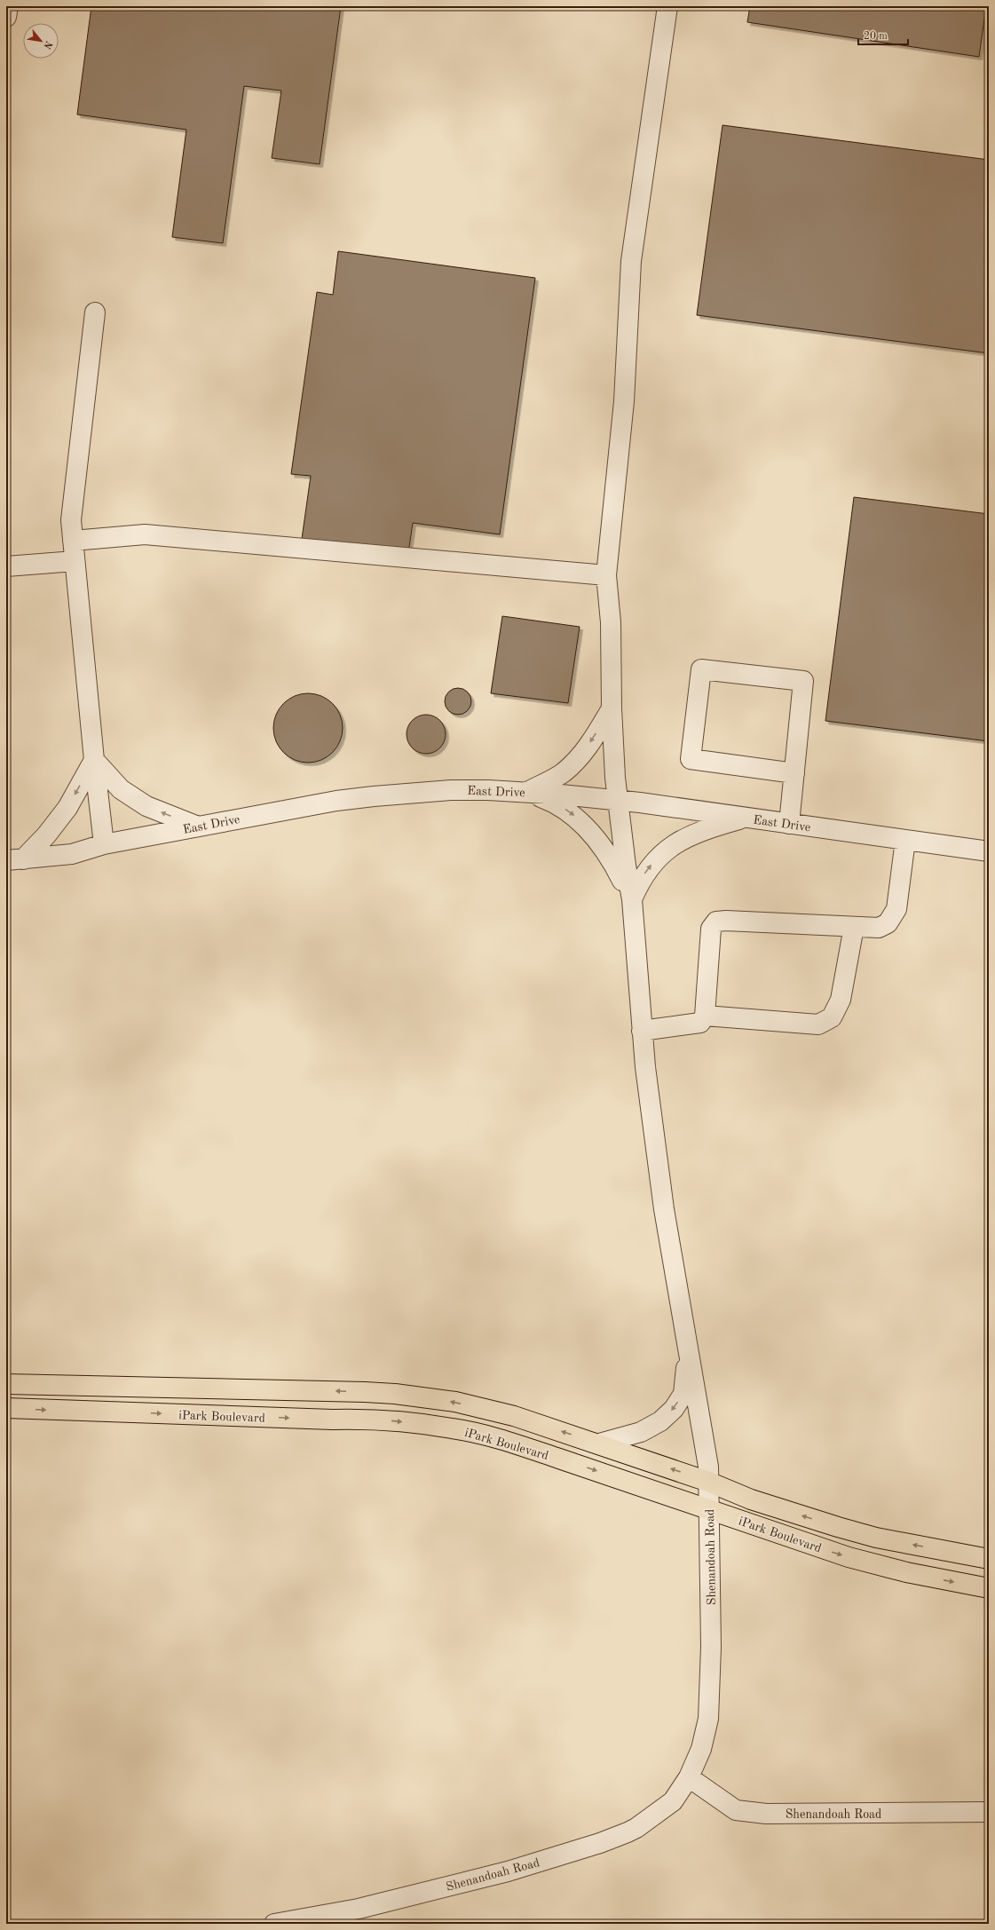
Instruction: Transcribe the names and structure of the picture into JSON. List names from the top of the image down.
{
  "streets": {
    "main road": ["iPark Boulevard"],
    "street": ["East Drive", "Shenandoah Road"]
  },
  "crossings": [
    ["East Drive", "Shenandoah Road"],
    ["iPark Boulevard", "Shenandoah Road"]
  ],
  "scale_bar": "20 m",
  "north": "bottom right"
}
